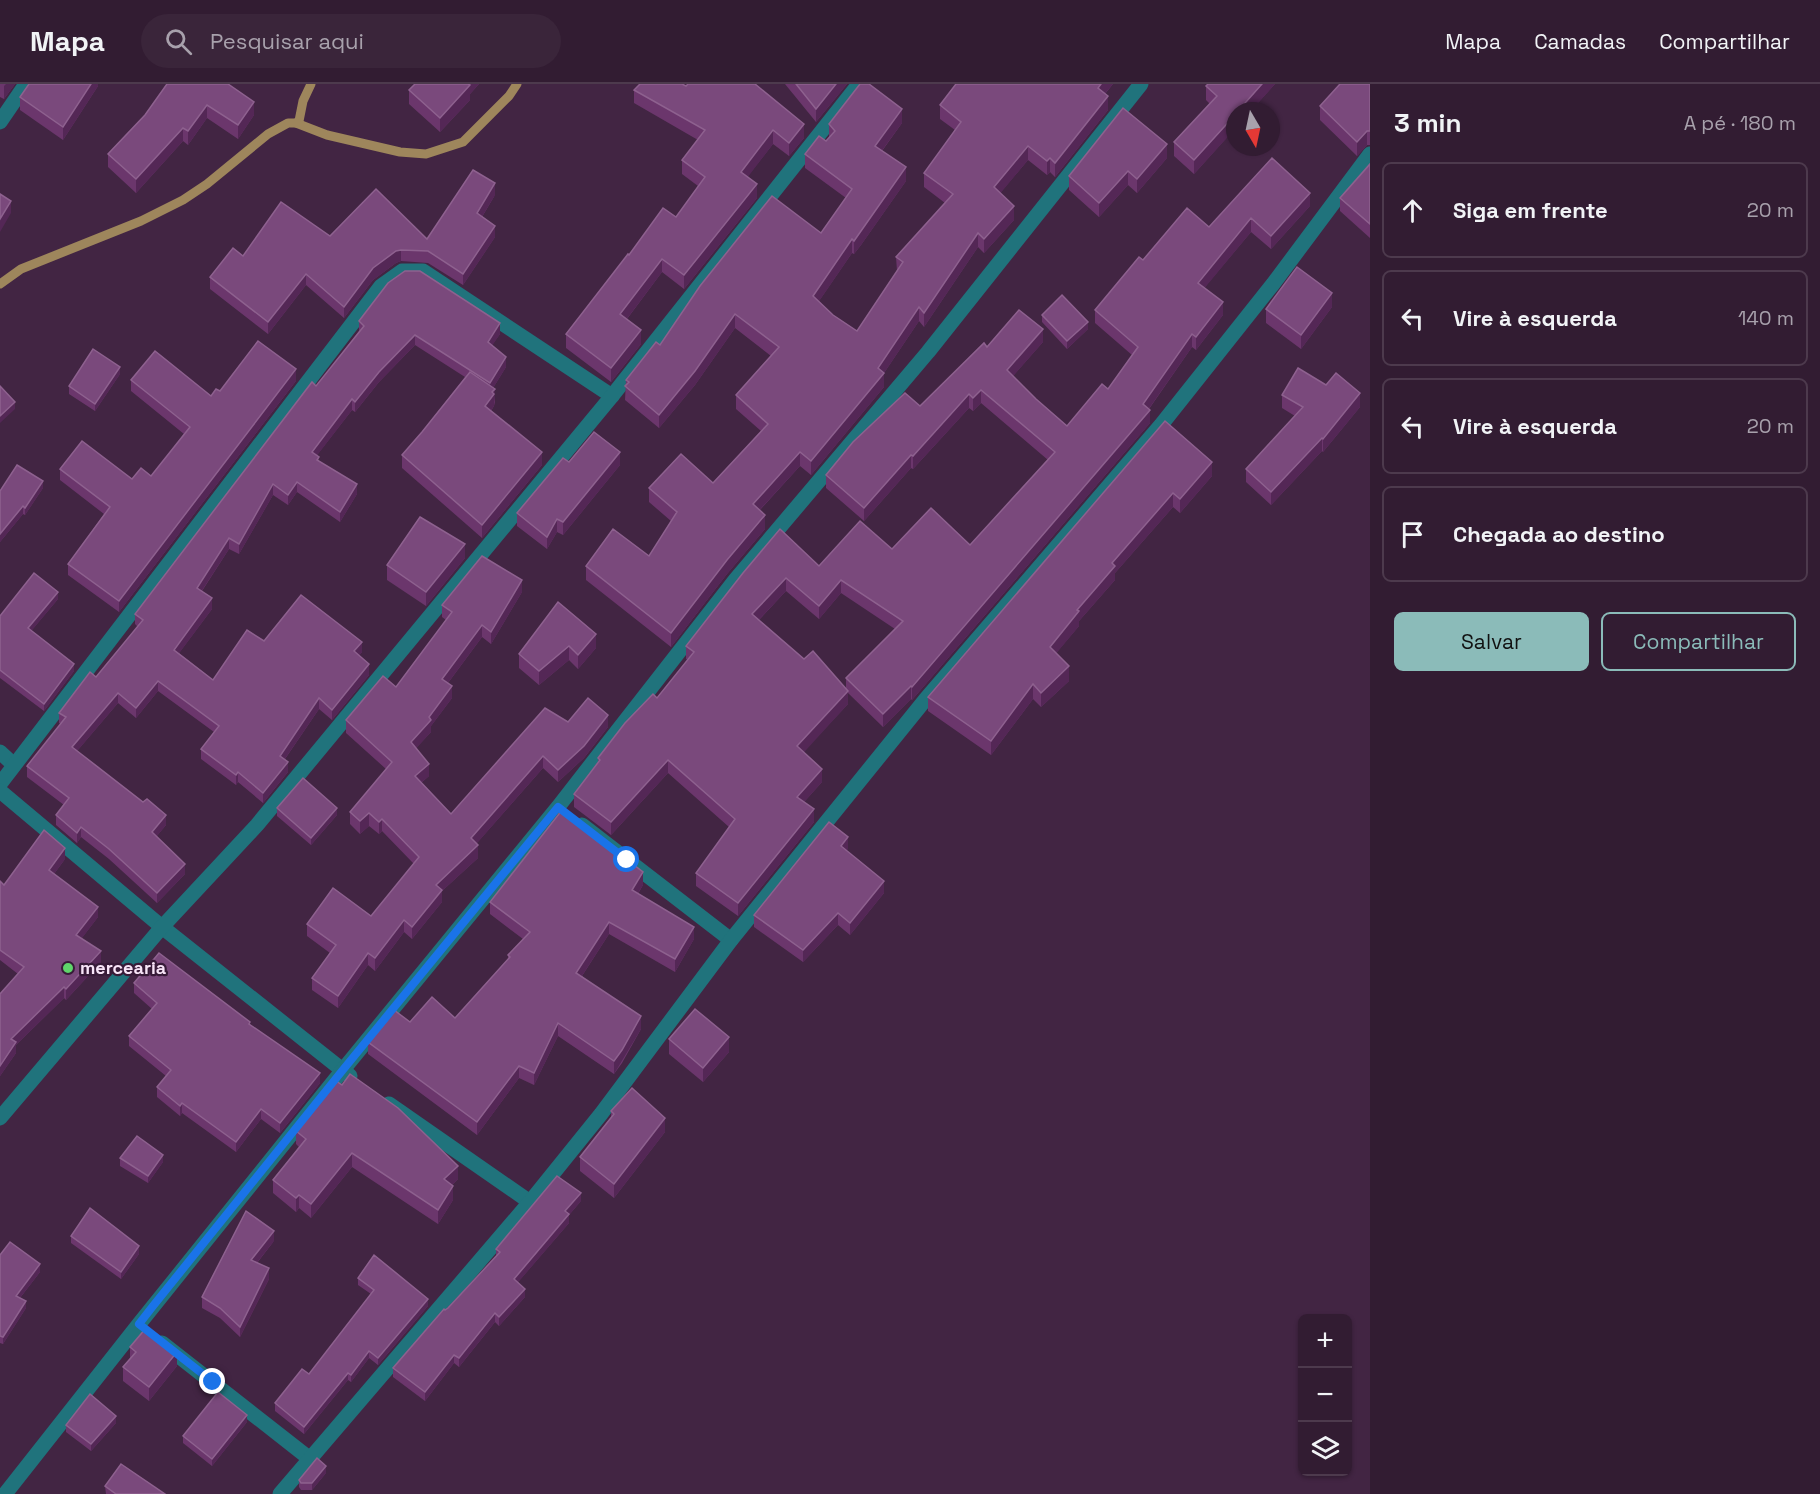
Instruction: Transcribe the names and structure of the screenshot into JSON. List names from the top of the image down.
{
  "places": ["mercearia"],
  "north": "bottom",
  "page": {
    "header": "Mapa",
    "search": "Pesquisar aqui",
    "nav": ["Mapa", "Camadas", "Compartilhar"],
    "heading": ["3 min", "A pé · 180 m"],
    "list": [
      ["Siga em frente", "20 m"],
      ["Vire à esquerda", "140 m"],
      ["Vire à esquerda", "20 m"],
      "Chegada ao destino"
    ],
    "buttons": ["Salvar", "Compartilhar"],
    "map_buttons": ["+", "−"]
  }
}
